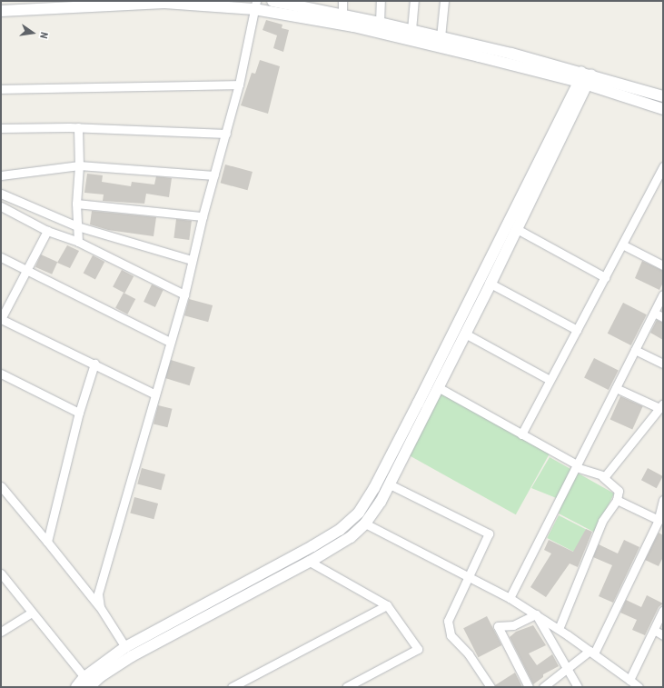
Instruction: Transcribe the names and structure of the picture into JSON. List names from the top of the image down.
{
  "north": "right"
}
